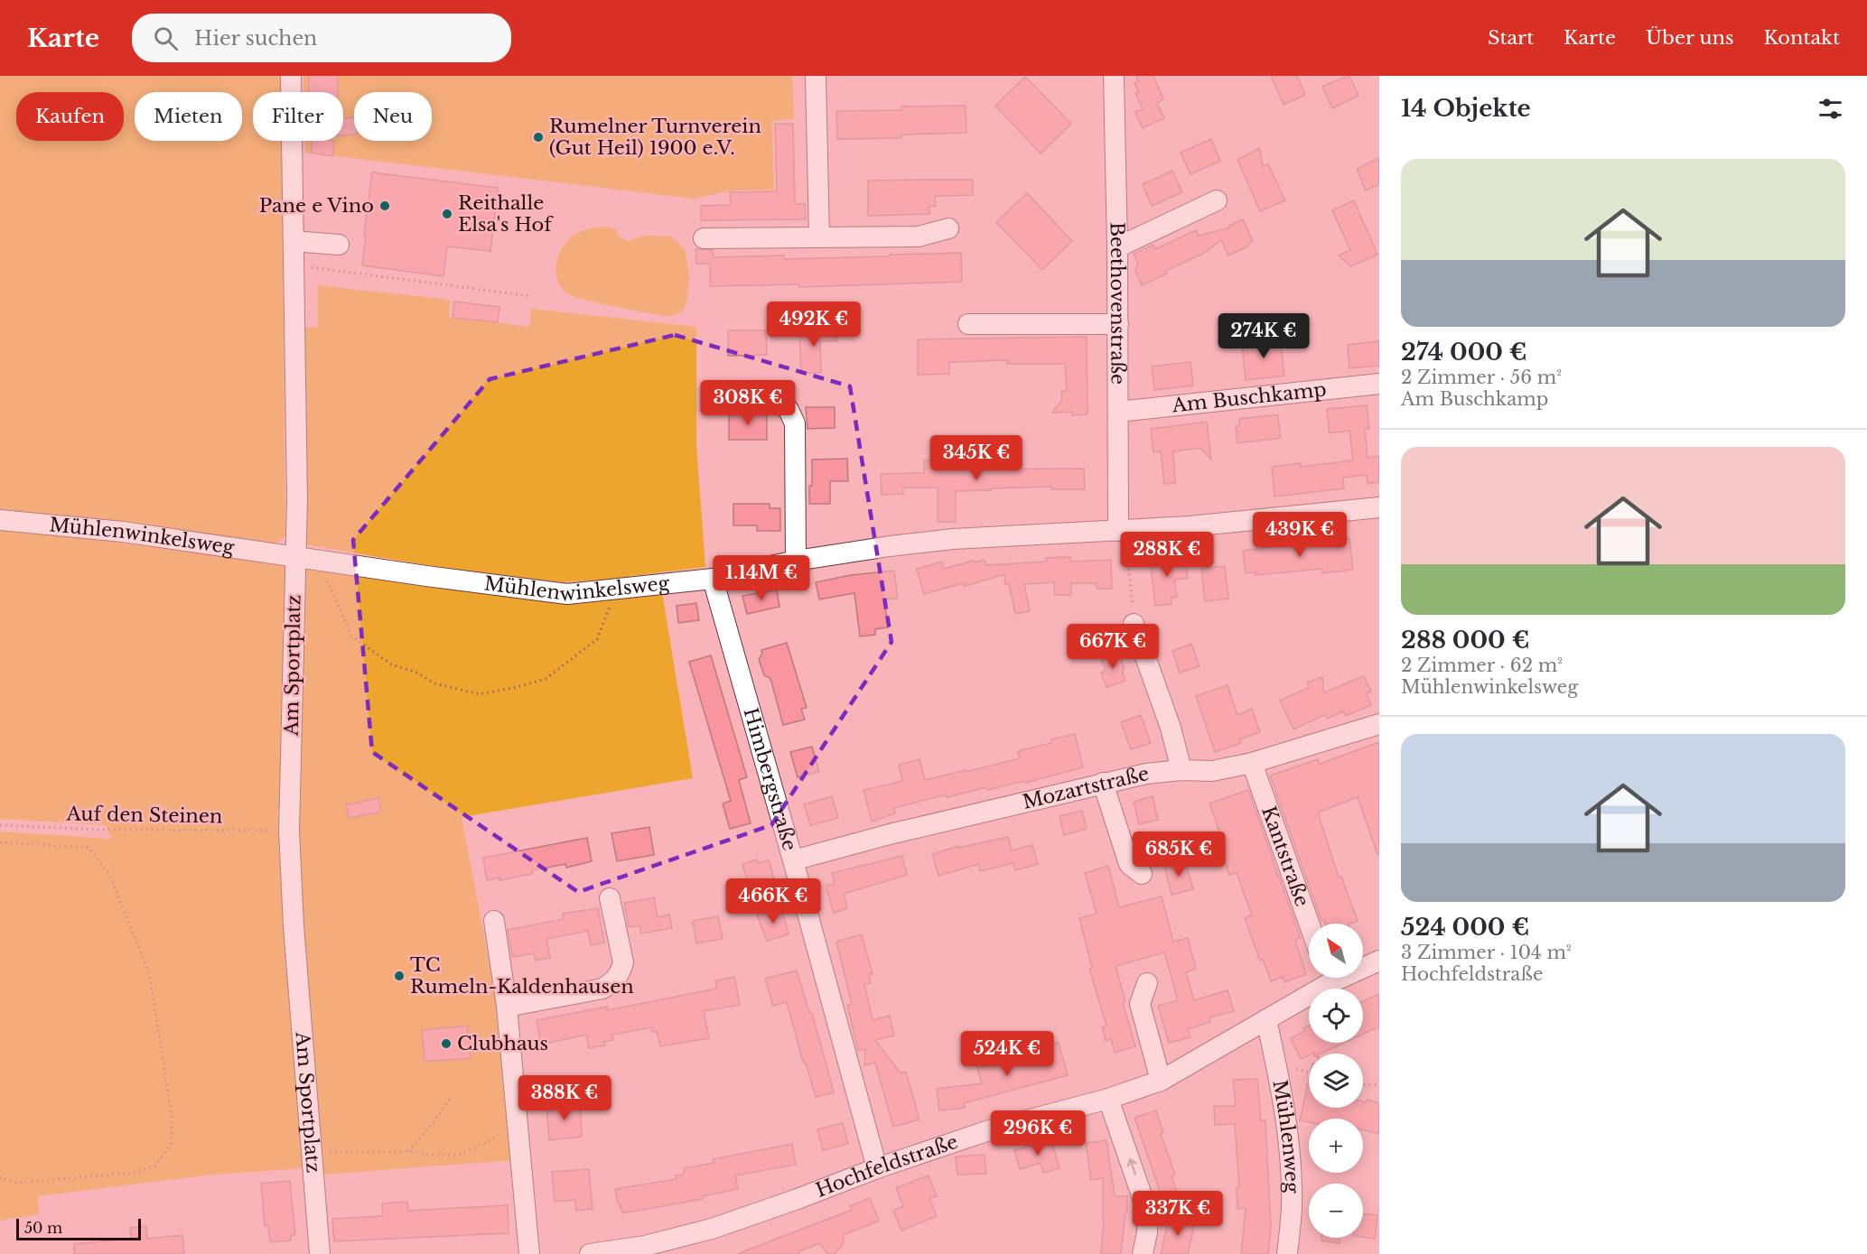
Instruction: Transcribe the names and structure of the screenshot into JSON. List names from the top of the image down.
{
  "streets": {
    "street": [
      "Beethovenstraße",
      "Am Buschkamp",
      "Mühlenwinkelsweg",
      "Am Sportplatz",
      "Himbergstraße",
      "Mozartstraße",
      "Kantstraße",
      "Mühlenweg",
      "Hochfeldstraße"
    ],
    "path": ["Auf den Steinen"]
  },
  "crossings": [
    ["Beethovenstraße", "Am Buschkamp"],
    ["Beethovenstraße", "Mühlenwinkelsweg"],
    ["Mühlenwinkelsweg", "Am Sportplatz"],
    ["Mühlenwinkelsweg", "Himbergstraße"],
    ["Am Sportplatz", "Auf den Steinen"],
    ["Himbergstraße", "Mozartstraße"],
    ["Himbergstraße", "Hochfeldstraße"],
    ["Mozartstraße", "Kantstraße"],
    ["Mühlenweg", "Hochfeldstraße"]
  ],
  "places": [
    "Rumelner Turnverein (Gut Heil) 1900 e.V.",
    "Pane e Vino",
    "Reithalle Elsa's Hof",
    "TC Rumeln-Kaldenhausen",
    "Clubhaus"
  ],
  "scale_bar": "50 m",
  "north": "top left",
  "page": {
    "header": "Karte",
    "search": "Hier suchen",
    "nav": [
      "Start",
      "Karte",
      "Über uns",
      "Kontakt"
    ],
    "heading": "14 Objekte",
    "chip": [
      "Kaufen",
      "Mieten",
      "Filter",
      "Neu"
    ],
    "list": [
      {
        "name": "274 000 €",
        "note": "2 Zimmer · 56 m² · Am Buschkamp"
      },
      {
        "name": "288 000 €",
        "note": "2 Zimmer · 62 m² · Mühlenwinkelsweg"
      },
      {
        "name": "524 000 €",
        "note": "3 Zimmer · 104 m² · Hochfeldstraße"
      }
    ],
    "price": [
      "492K €",
      "274K €",
      "308K €",
      "345K €",
      "439K €",
      "288K €",
      "1.14M €",
      "667K €",
      "685K €",
      "466K €",
      "524K €",
      "388K €",
      "296K €",
      "337K €"
    ],
    "map_buttons": ["+", "−"],
    "scale": "50 m"
  }
}
